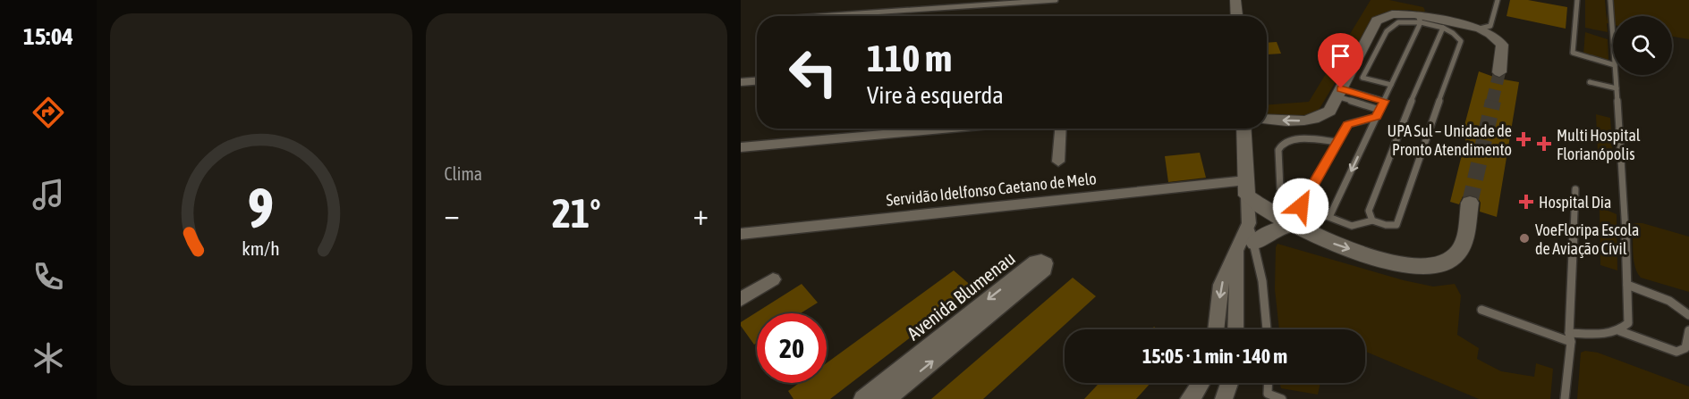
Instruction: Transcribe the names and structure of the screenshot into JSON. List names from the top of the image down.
{
  "streets": {
    "street": ["Servidão Idelfonso Caetano de Melo", "Avenida Blumenau"]
  },
  "places": {
    "health": ["UPA Sul – Unidade de Pronto Atendimento", "Multi Hospital Florianópolis", "Hospital Dia"],
    "other": ["VoeFloripa Escola de Aviação Cívil"]
  },
  "page": {
    "tabs": "15:04",
    "tile": "Clima",
    "turn": ["110 m", "Vire à esquerda"],
    "heat": ["−", "21°", "+"],
    "limit": "20",
    "trip": "15:05 · 1 min · 140 m",
    "gauge": ["9", "km/h"]
  }
}
